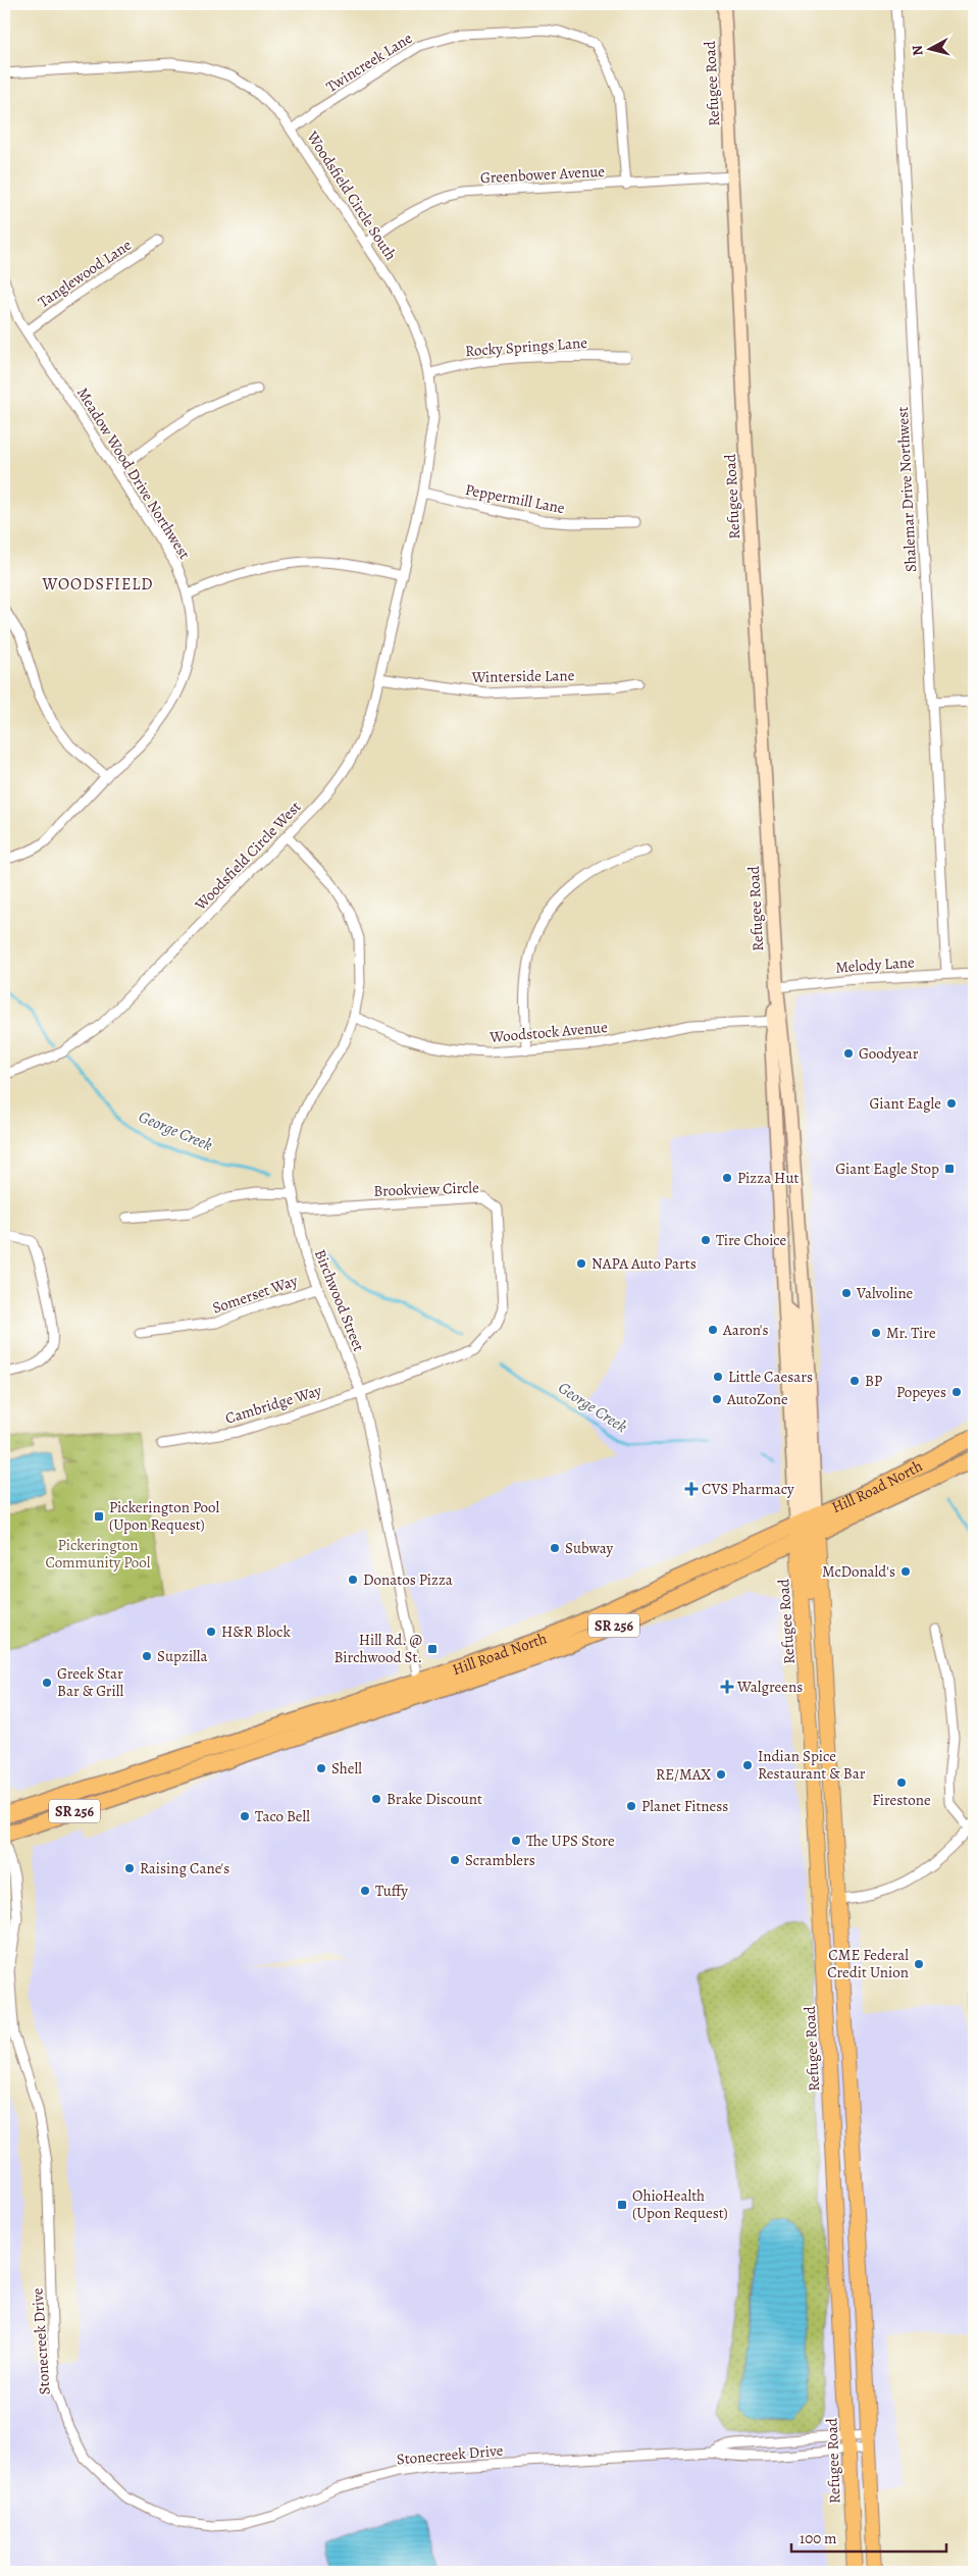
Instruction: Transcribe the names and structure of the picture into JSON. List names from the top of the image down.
{
  "streets": {
    "highway": ["Hill Road North", "SR 256"],
    "main road": ["Refugee Road"],
    "street": [
      "Twincreek Lane",
      "Greenbower Avenue",
      "Woodsfield Circle South",
      "Tanglewood Lane",
      "Rocky Springs Lane",
      "Meadow Wood Drive Northwest",
      "Shalemar Drive Northwest",
      "Peppermill Lane",
      "Winterside Lane",
      "Woodsfield Circle West",
      "Melody Lane",
      "Woodstock Avenue",
      "Brookview Circle",
      "Somerset Way",
      "Birchwood Street",
      "Cambridge Way",
      "Stonecreek Drive"
    ]
  },
  "crossings": [
    ["Twincreek Lane", "Greenbower Avenue"],
    ["Twincreek Lane", "Woodsfield Circle South"],
    ["Refugee Road", "Greenbower Avenue"],
    ["Refugee Road", "Melody Lane"],
    ["Refugee Road", "Woodstock Avenue"],
    ["Refugee Road", "Hill Road North"],
    ["Refugee Road", "Stonecreek Drive"],
    ["Greenbower Avenue", "Woodsfield Circle South"],
    ["Woodsfield Circle South", "Rocky Springs Lane"],
    ["Woodsfield Circle South", "Peppermill Lane"],
    ["Woodsfield Circle South", "Woodsfield Circle West"],
    ["Tanglewood Lane", "Meadow Wood Drive Northwest"],
    ["Shalemar Drive Northwest", "Melody Lane"],
    ["Winterside Lane", "Woodsfield Circle West"],
    ["Woodsfield Circle West", "Birchwood Street"],
    ["Woodstock Avenue", "Birchwood Street"],
    ["Brookview Circle", "Birchwood Street"],
    ["Brookview Circle", "Cambridge Way"],
    ["Somerset Way", "Birchwood Street"],
    ["Birchwood Street", "Cambridge Way"],
    ["Birchwood Street", "Hill Road North"]
  ],
  "districts": ["WOODSFIELD"],
  "water": ["George Creek"],
  "parks": ["Pickerington Community Pool"],
  "places": {
    "other": [
      "Goodyear",
      "Giant Eagle",
      "Pizza Hut",
      "Tire Choice",
      "NAPA Auto Parts",
      "Valvoline",
      "Aaron's",
      "Mr. Tire",
      "Little Caesars",
      "BP",
      "Popeyes",
      "AutoZone",
      "Subway",
      "McDonald's",
      "Donatos Pizza",
      "H&R Block",
      "Supzilla",
      "Greek Star Bar & Grill",
      "Indian Spice Restaurant & Bar",
      "Shell",
      "RE/MAX",
      "Firestone",
      "Brake Discount",
      "Planet Fitness",
      "Taco Bell",
      "The UPS Store",
      "Scramblers",
      "Raising Cane's",
      "Tuffy",
      "CME Federal Credit Union"
    ],
    "transit": [
      "Giant Eagle Stop",
      "Pickerington Pool (Upon Request)",
      "Hill Rd. @ Birchwood St.",
      "OhioHealth (Upon Request)"
    ],
    "health": ["CVS Pharmacy", "Walgreens"]
  },
  "scale_bar": "100 m",
  "north": "left"
}
